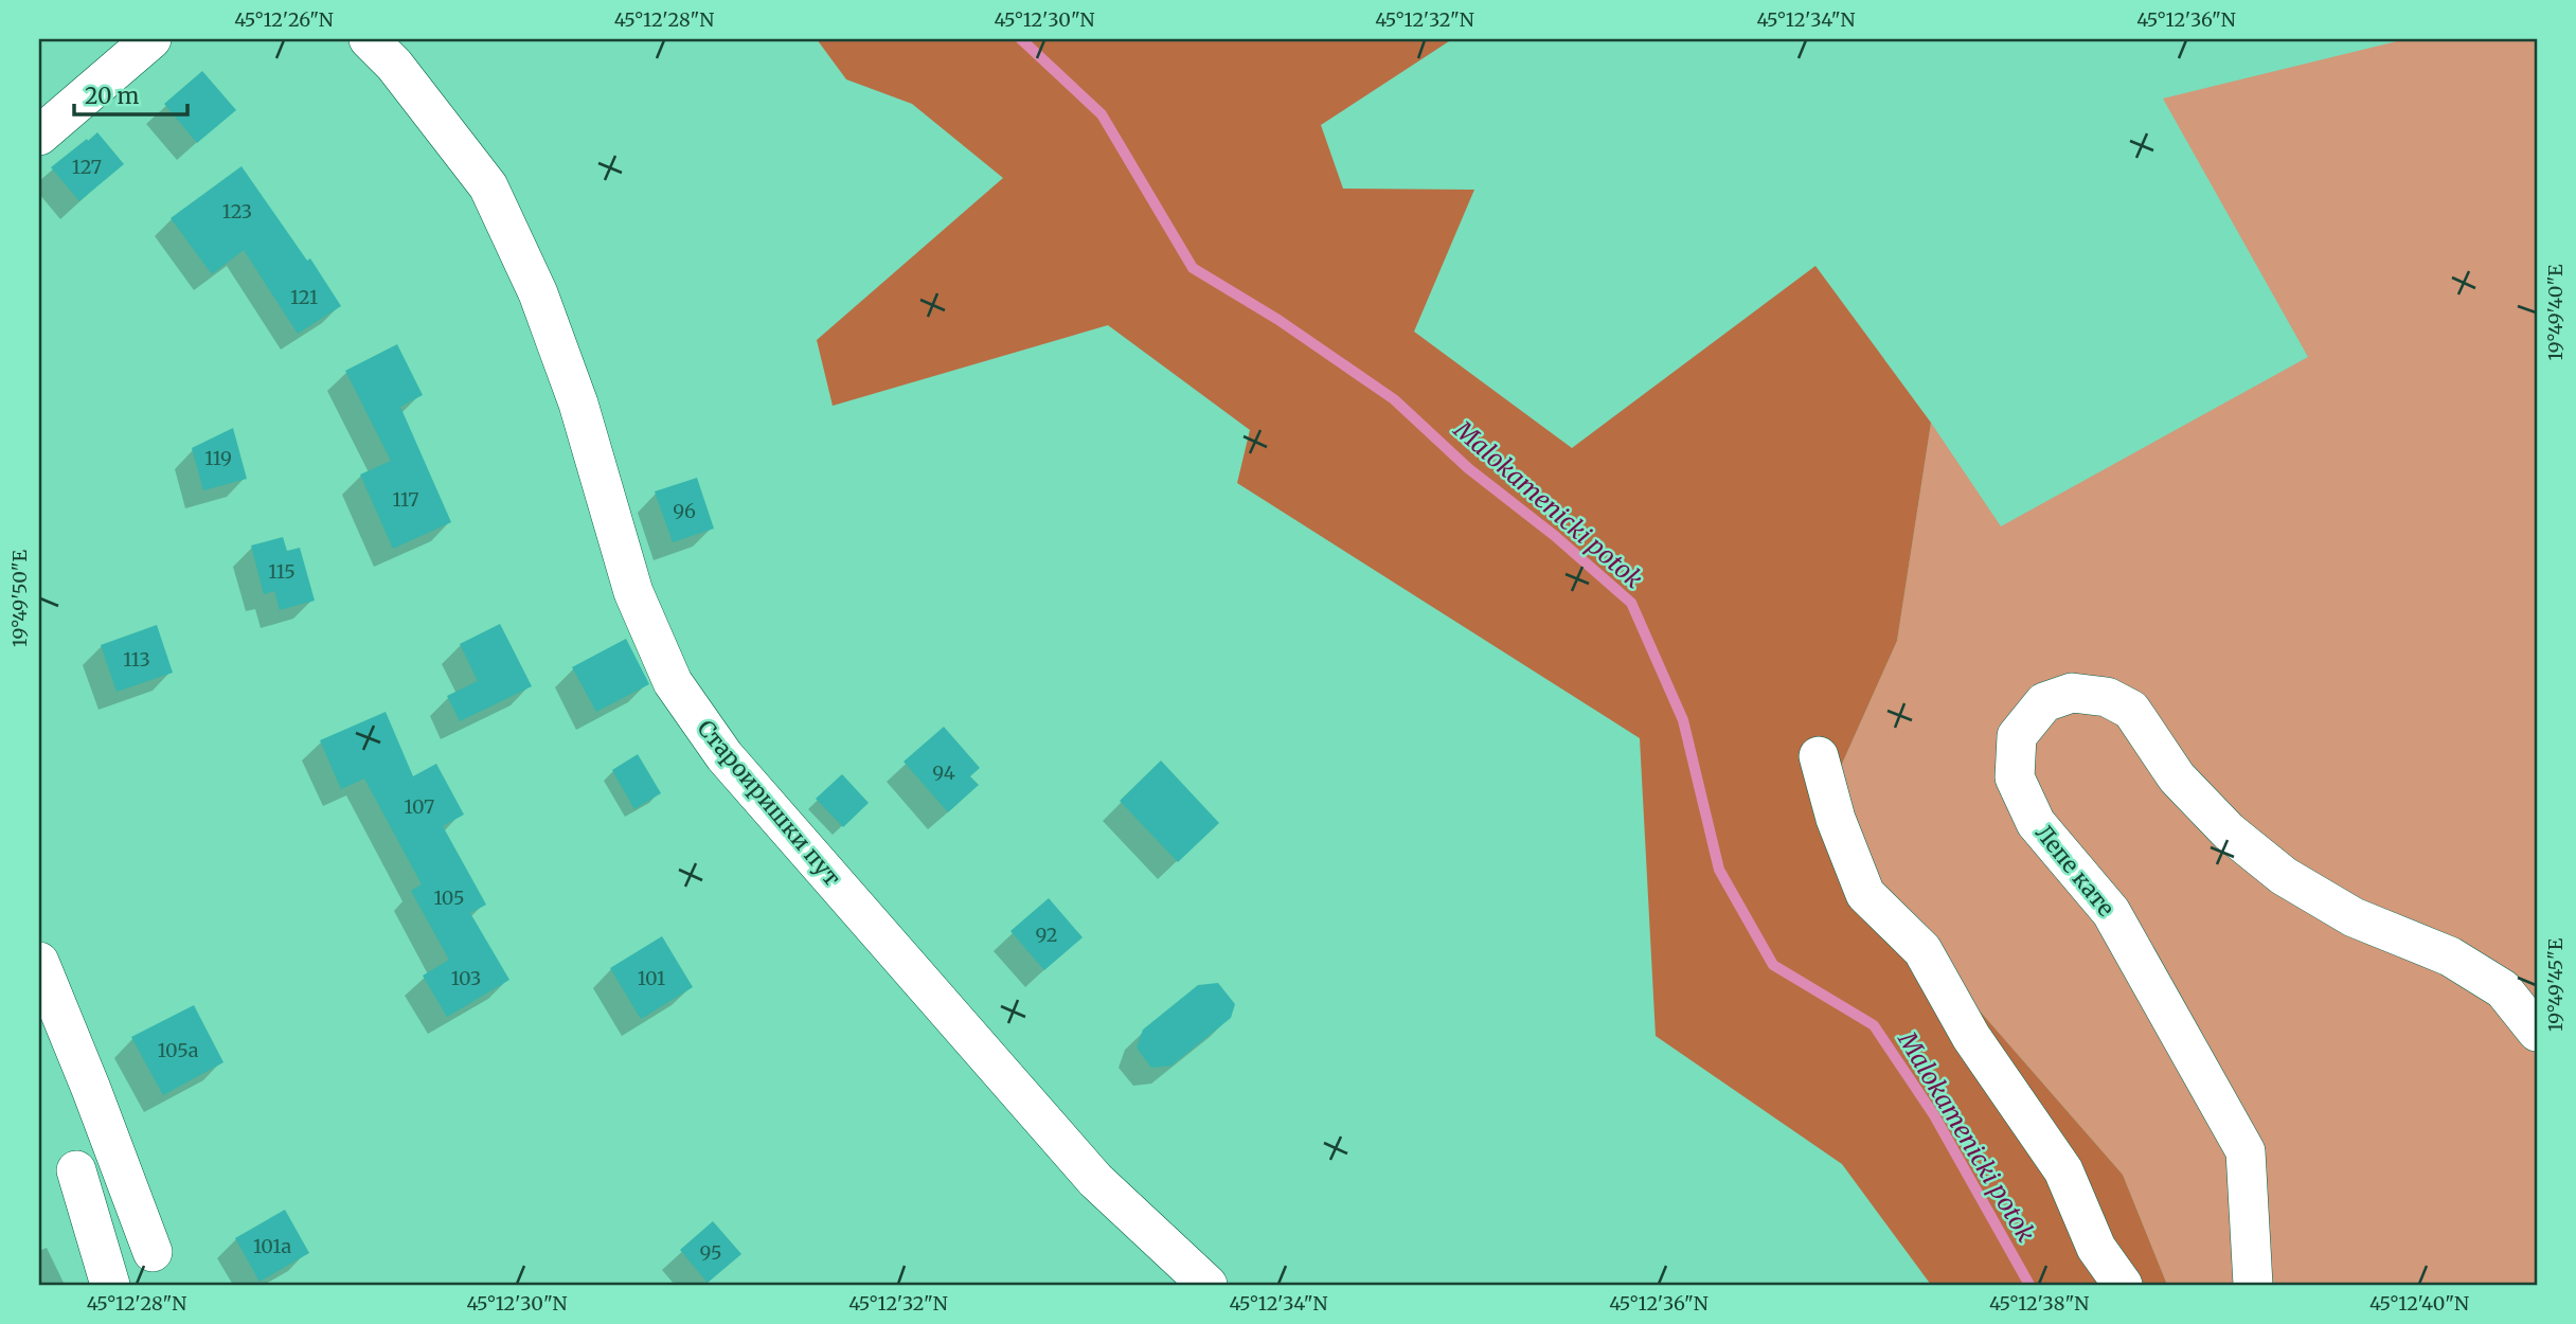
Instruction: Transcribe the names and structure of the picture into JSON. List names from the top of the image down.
{
  "streets": {
    "street": ["Староиришки пут", "Лепе кате"]
  },
  "water": ["Malokamenicki potok"],
  "house_numbers": [
    "127",
    "123",
    "121",
    "119",
    "117",
    "96",
    "115",
    "113",
    "94",
    "107",
    "105",
    "92",
    "103",
    "101",
    "105a",
    "101a",
    "95"
  ],
  "scale_bar": "20 m",
  "coordinates": [
    "45°12'26\"N",
    "45°12'28\"N",
    "45°12'30\"N",
    "45°12'32\"N",
    "45°12'34\"N",
    "45°12'36\"N",
    "19°49'40\"E",
    "19°49'50\"E",
    "19°49'45\"E",
    "45°12'38\"N",
    "45°12'40\"N"
  ]
}
